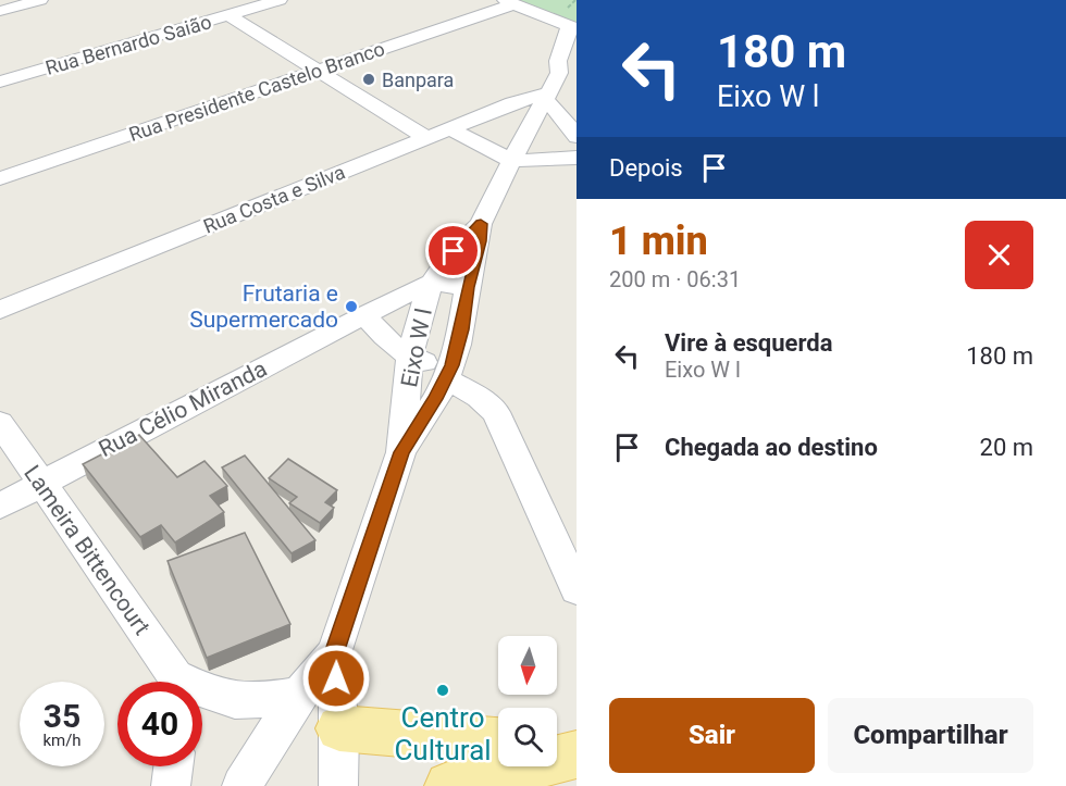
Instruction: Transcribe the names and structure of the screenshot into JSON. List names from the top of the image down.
{
  "streets": {
    "street": [
      "Rua Bernardo Saião",
      "Rua Presidente Castelo Branco",
      "Rua Costa e Silva",
      "Eixo W l",
      "Rua Célio Miranda",
      "Lameira Bittencourt"
    ]
  },
  "crossings": [
    ["Rua Costa e Silva", "Eixo W l"],
    ["Eixo W l", "Rua Célio Miranda"],
    ["Rua Célio Miranda", "Lameira Bittencourt"]
  ],
  "places": ["Banpara", "Frutaria e Supermercado", "Centro Cultural"],
  "north": "bottom",
  "page": {
    "turn": ["180 m", "Eixo W l"],
    "then": "Depois",
    "heading": ["1 min", "200 m · 06:31"],
    "list": [
      {
        "name": "Vire à esquerda",
        "note": "Eixo W l",
        "value": "180 m"
      },
      {
        "name": "Chegada ao destino",
        "value": "20 m"
      }
    ],
    "speed": "35 km/h",
    "limit": "40",
    "buttons": ["Sair", "Compartilhar"]
  }
}
